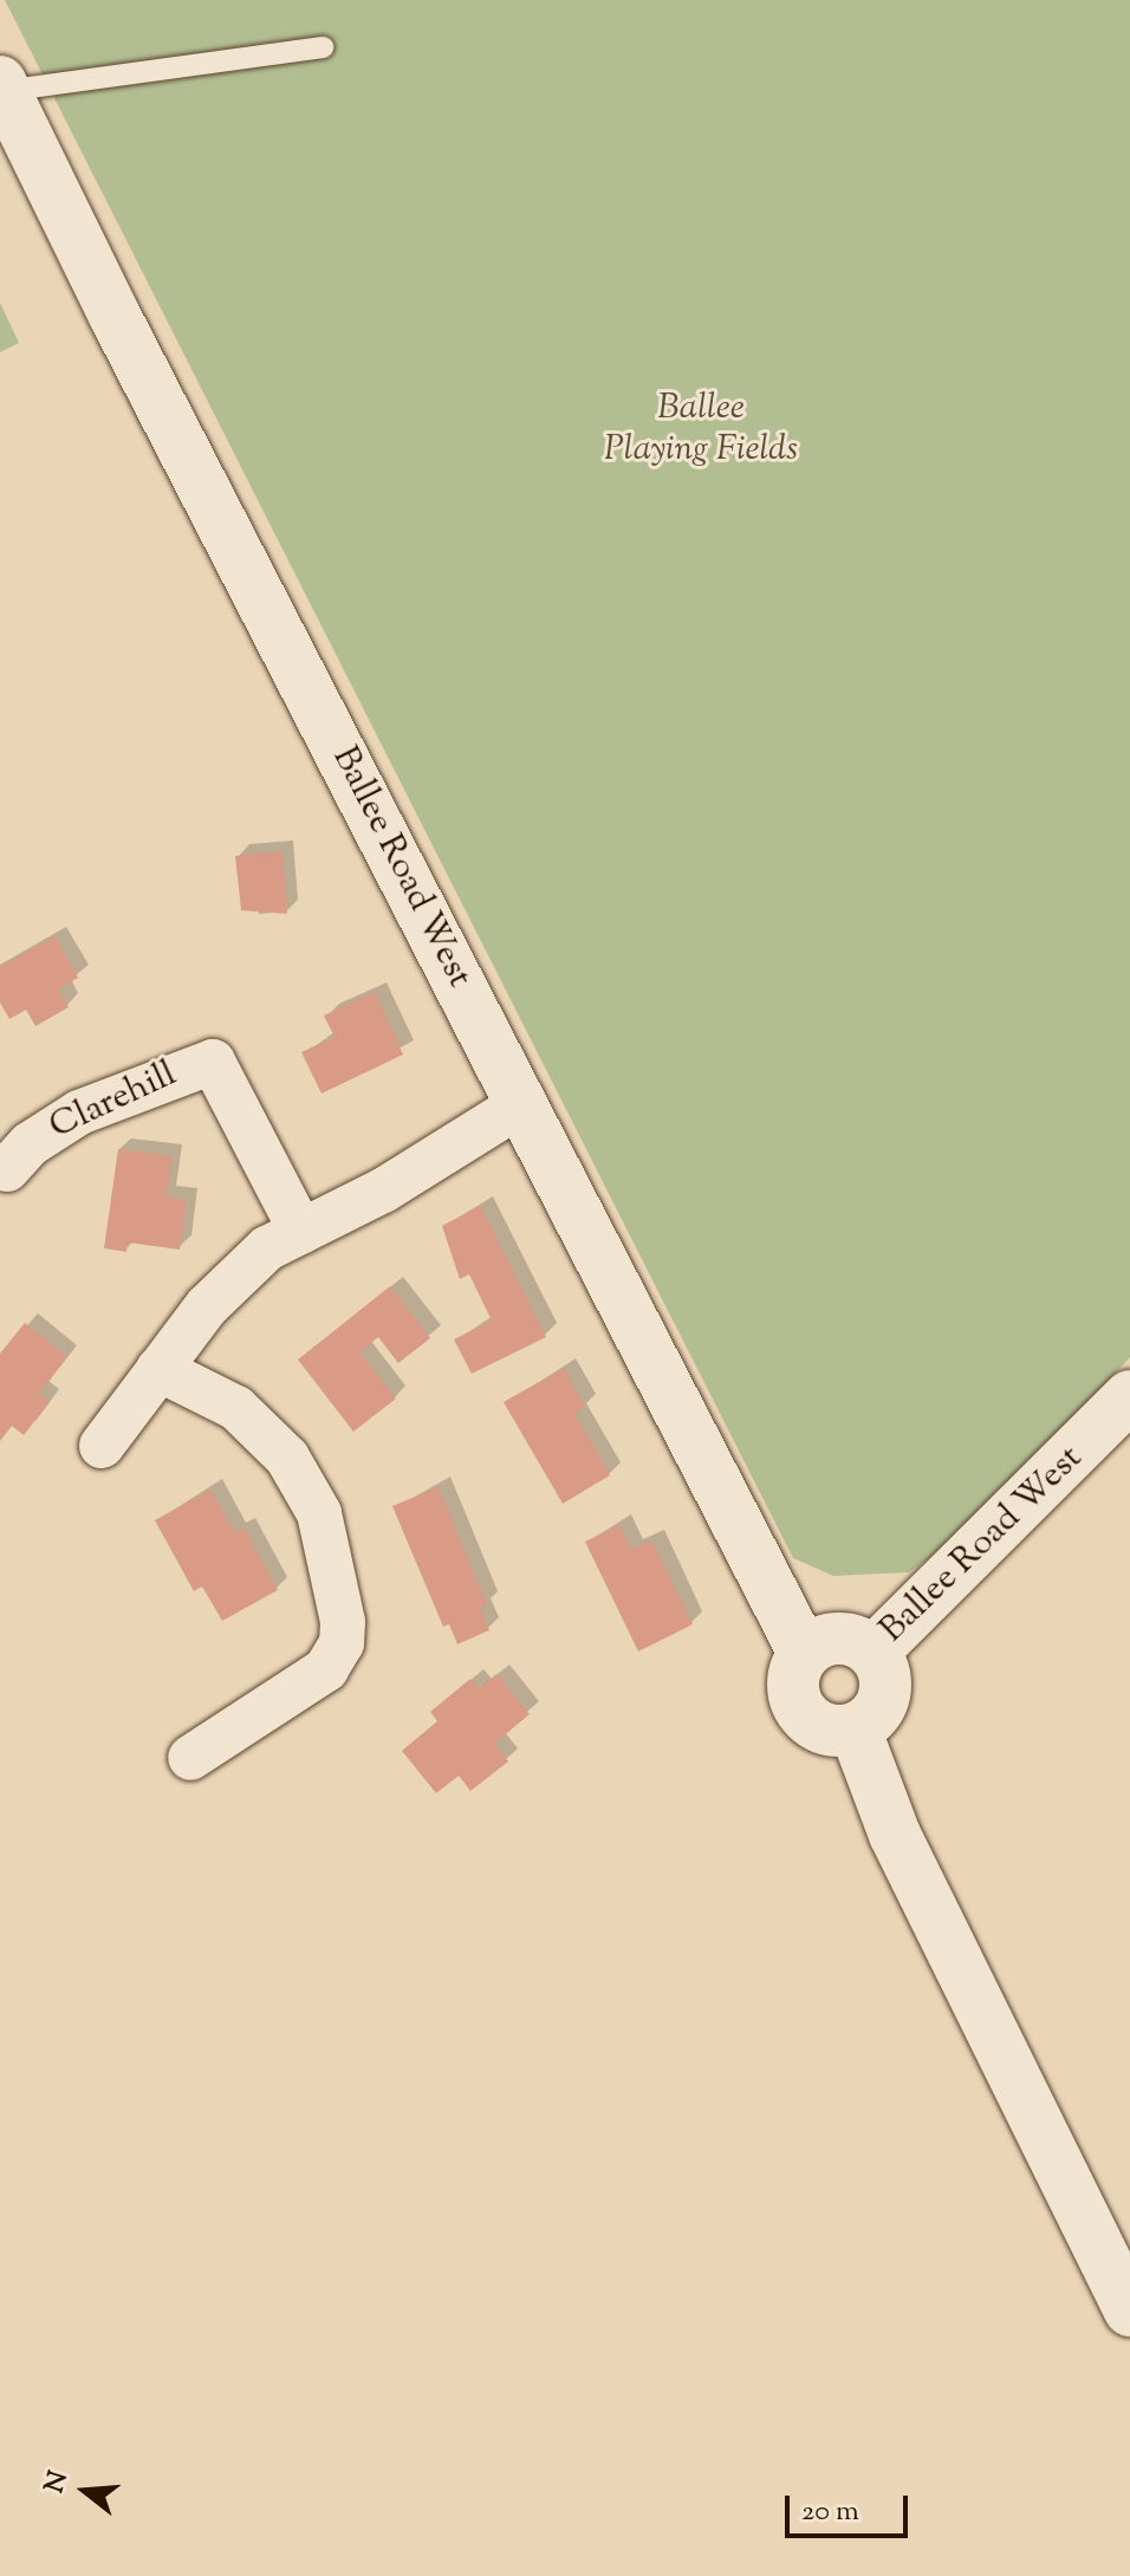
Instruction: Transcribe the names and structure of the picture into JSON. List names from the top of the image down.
{
  "streets": {
    "street": ["Ballee Road West", "Clarehill"]
  },
  "parks": ["Ballee Playing Fields"],
  "scale_bar": "20 m",
  "north": "left"
}
